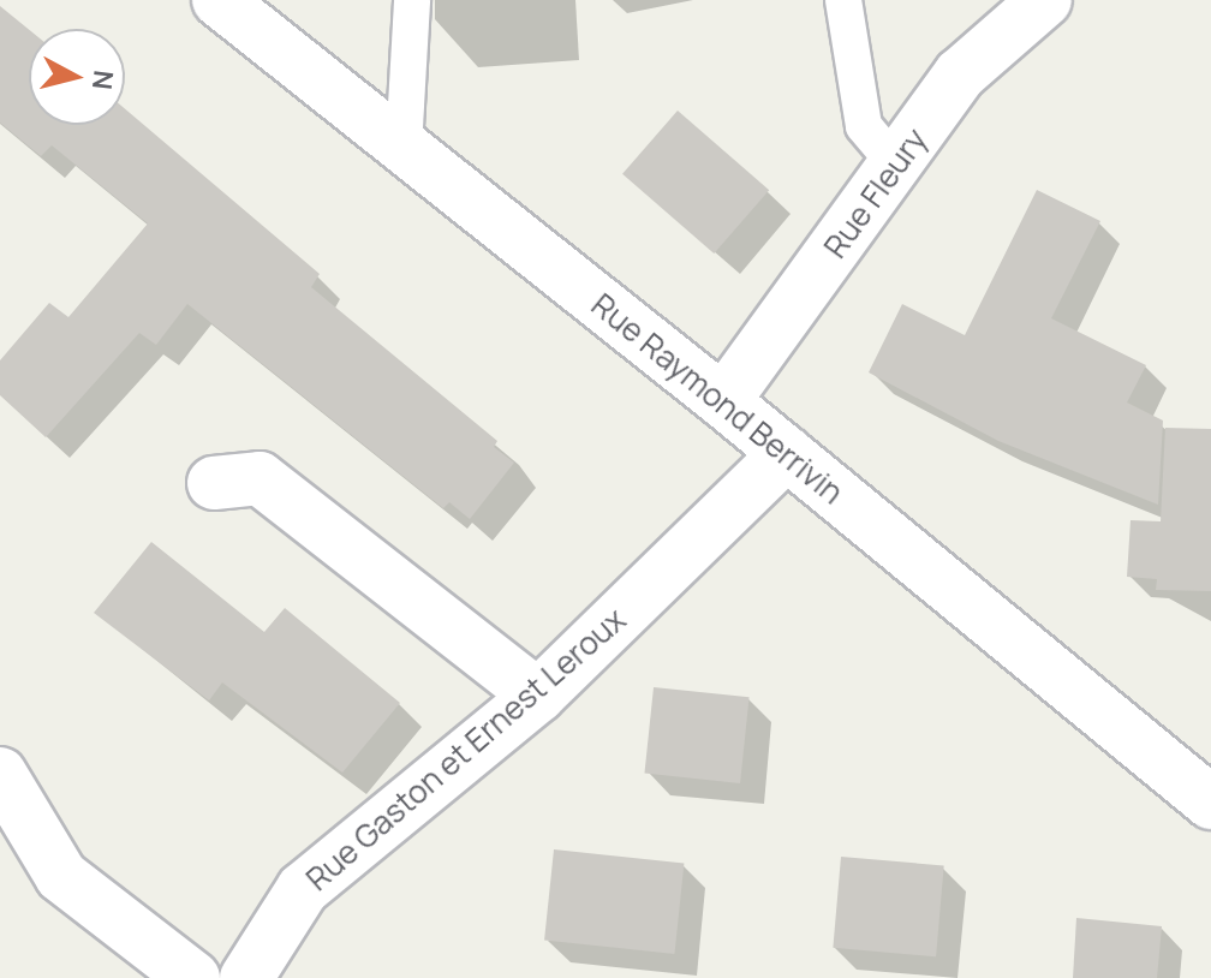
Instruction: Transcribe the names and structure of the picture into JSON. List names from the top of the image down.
{
  "streets": {
    "street": ["Rue Fleury", "Rue Raymond Berrivin", "Rue Gaston et Ernest Leroux"]
  },
  "crossings": [
    ["Rue Fleury", "Rue Raymond Berrivin"],
    ["Rue Raymond Berrivin", "Rue Gaston et Ernest Leroux"]
  ],
  "north": "right"
}
